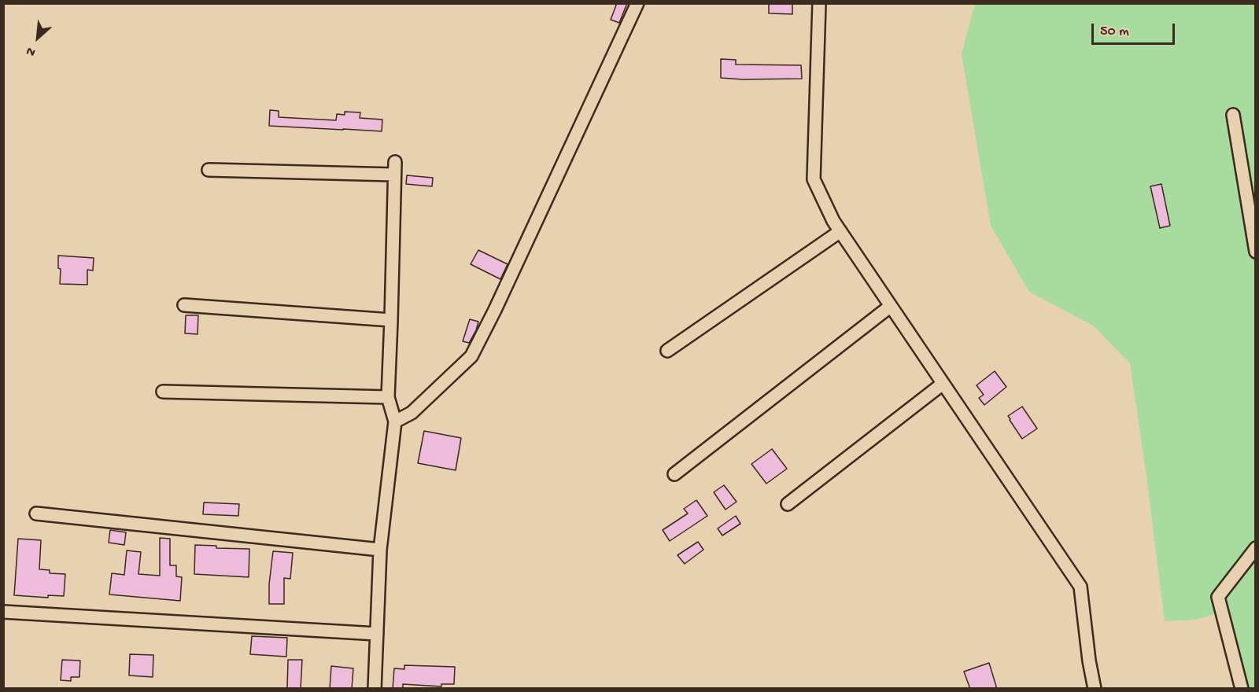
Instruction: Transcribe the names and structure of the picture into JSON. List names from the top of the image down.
{
  "scale_bar": "50 m",
  "north": "bottom left"
}
